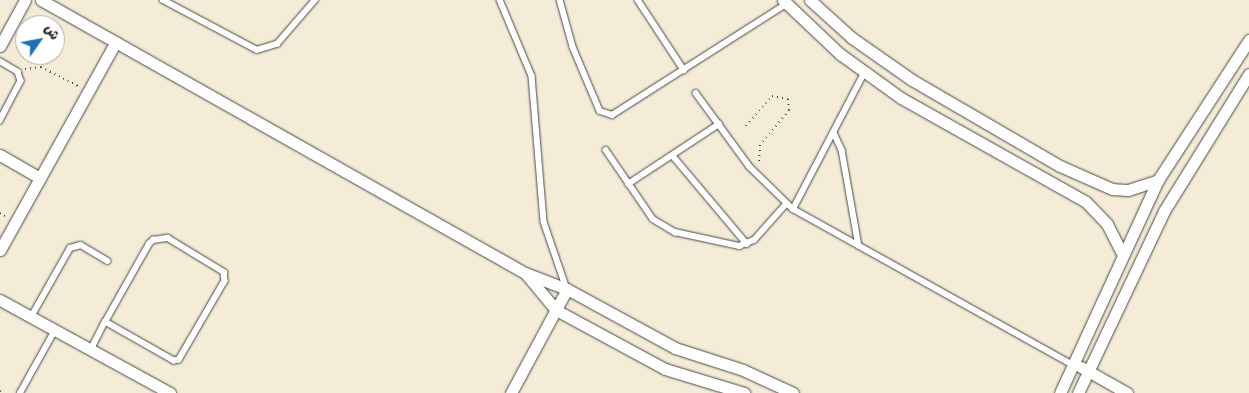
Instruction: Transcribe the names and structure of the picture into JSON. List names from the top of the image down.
{
  "north": "top right"
}
